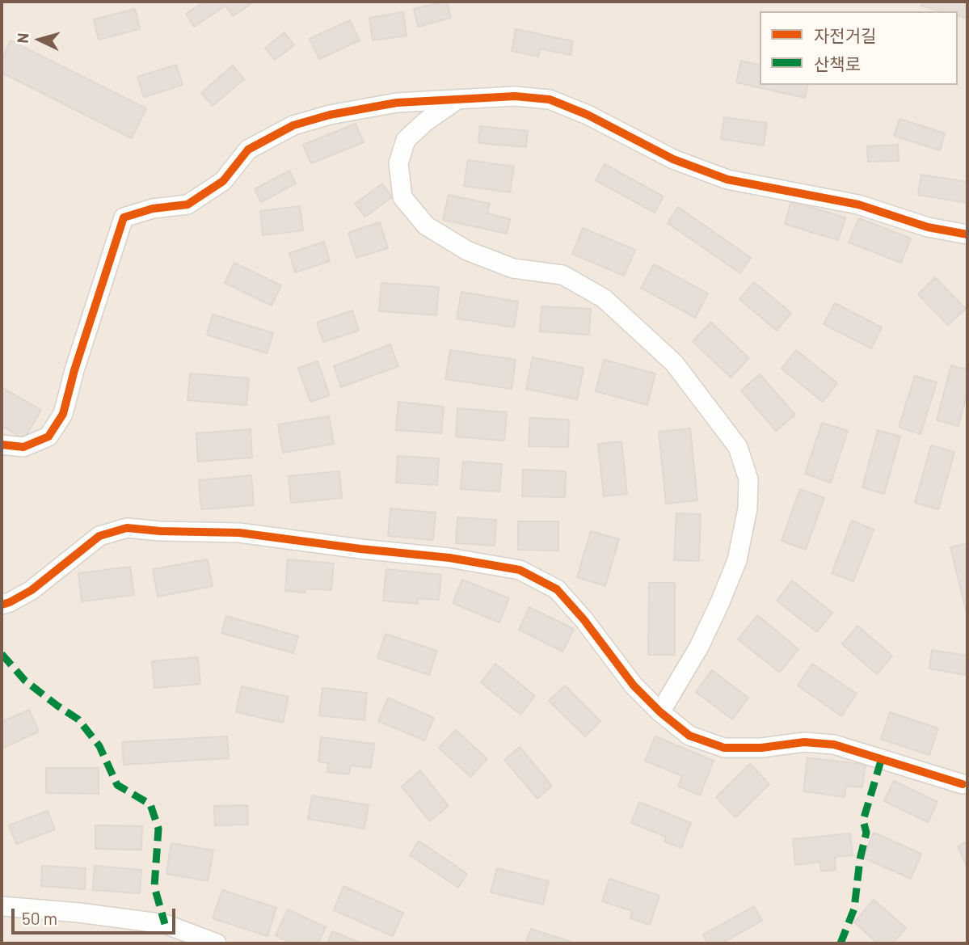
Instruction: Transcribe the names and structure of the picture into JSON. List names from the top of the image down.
{
  "legend": ["자전거길", "산책로"],
  "scale_bar": "50 m",
  "north": "left"
}
